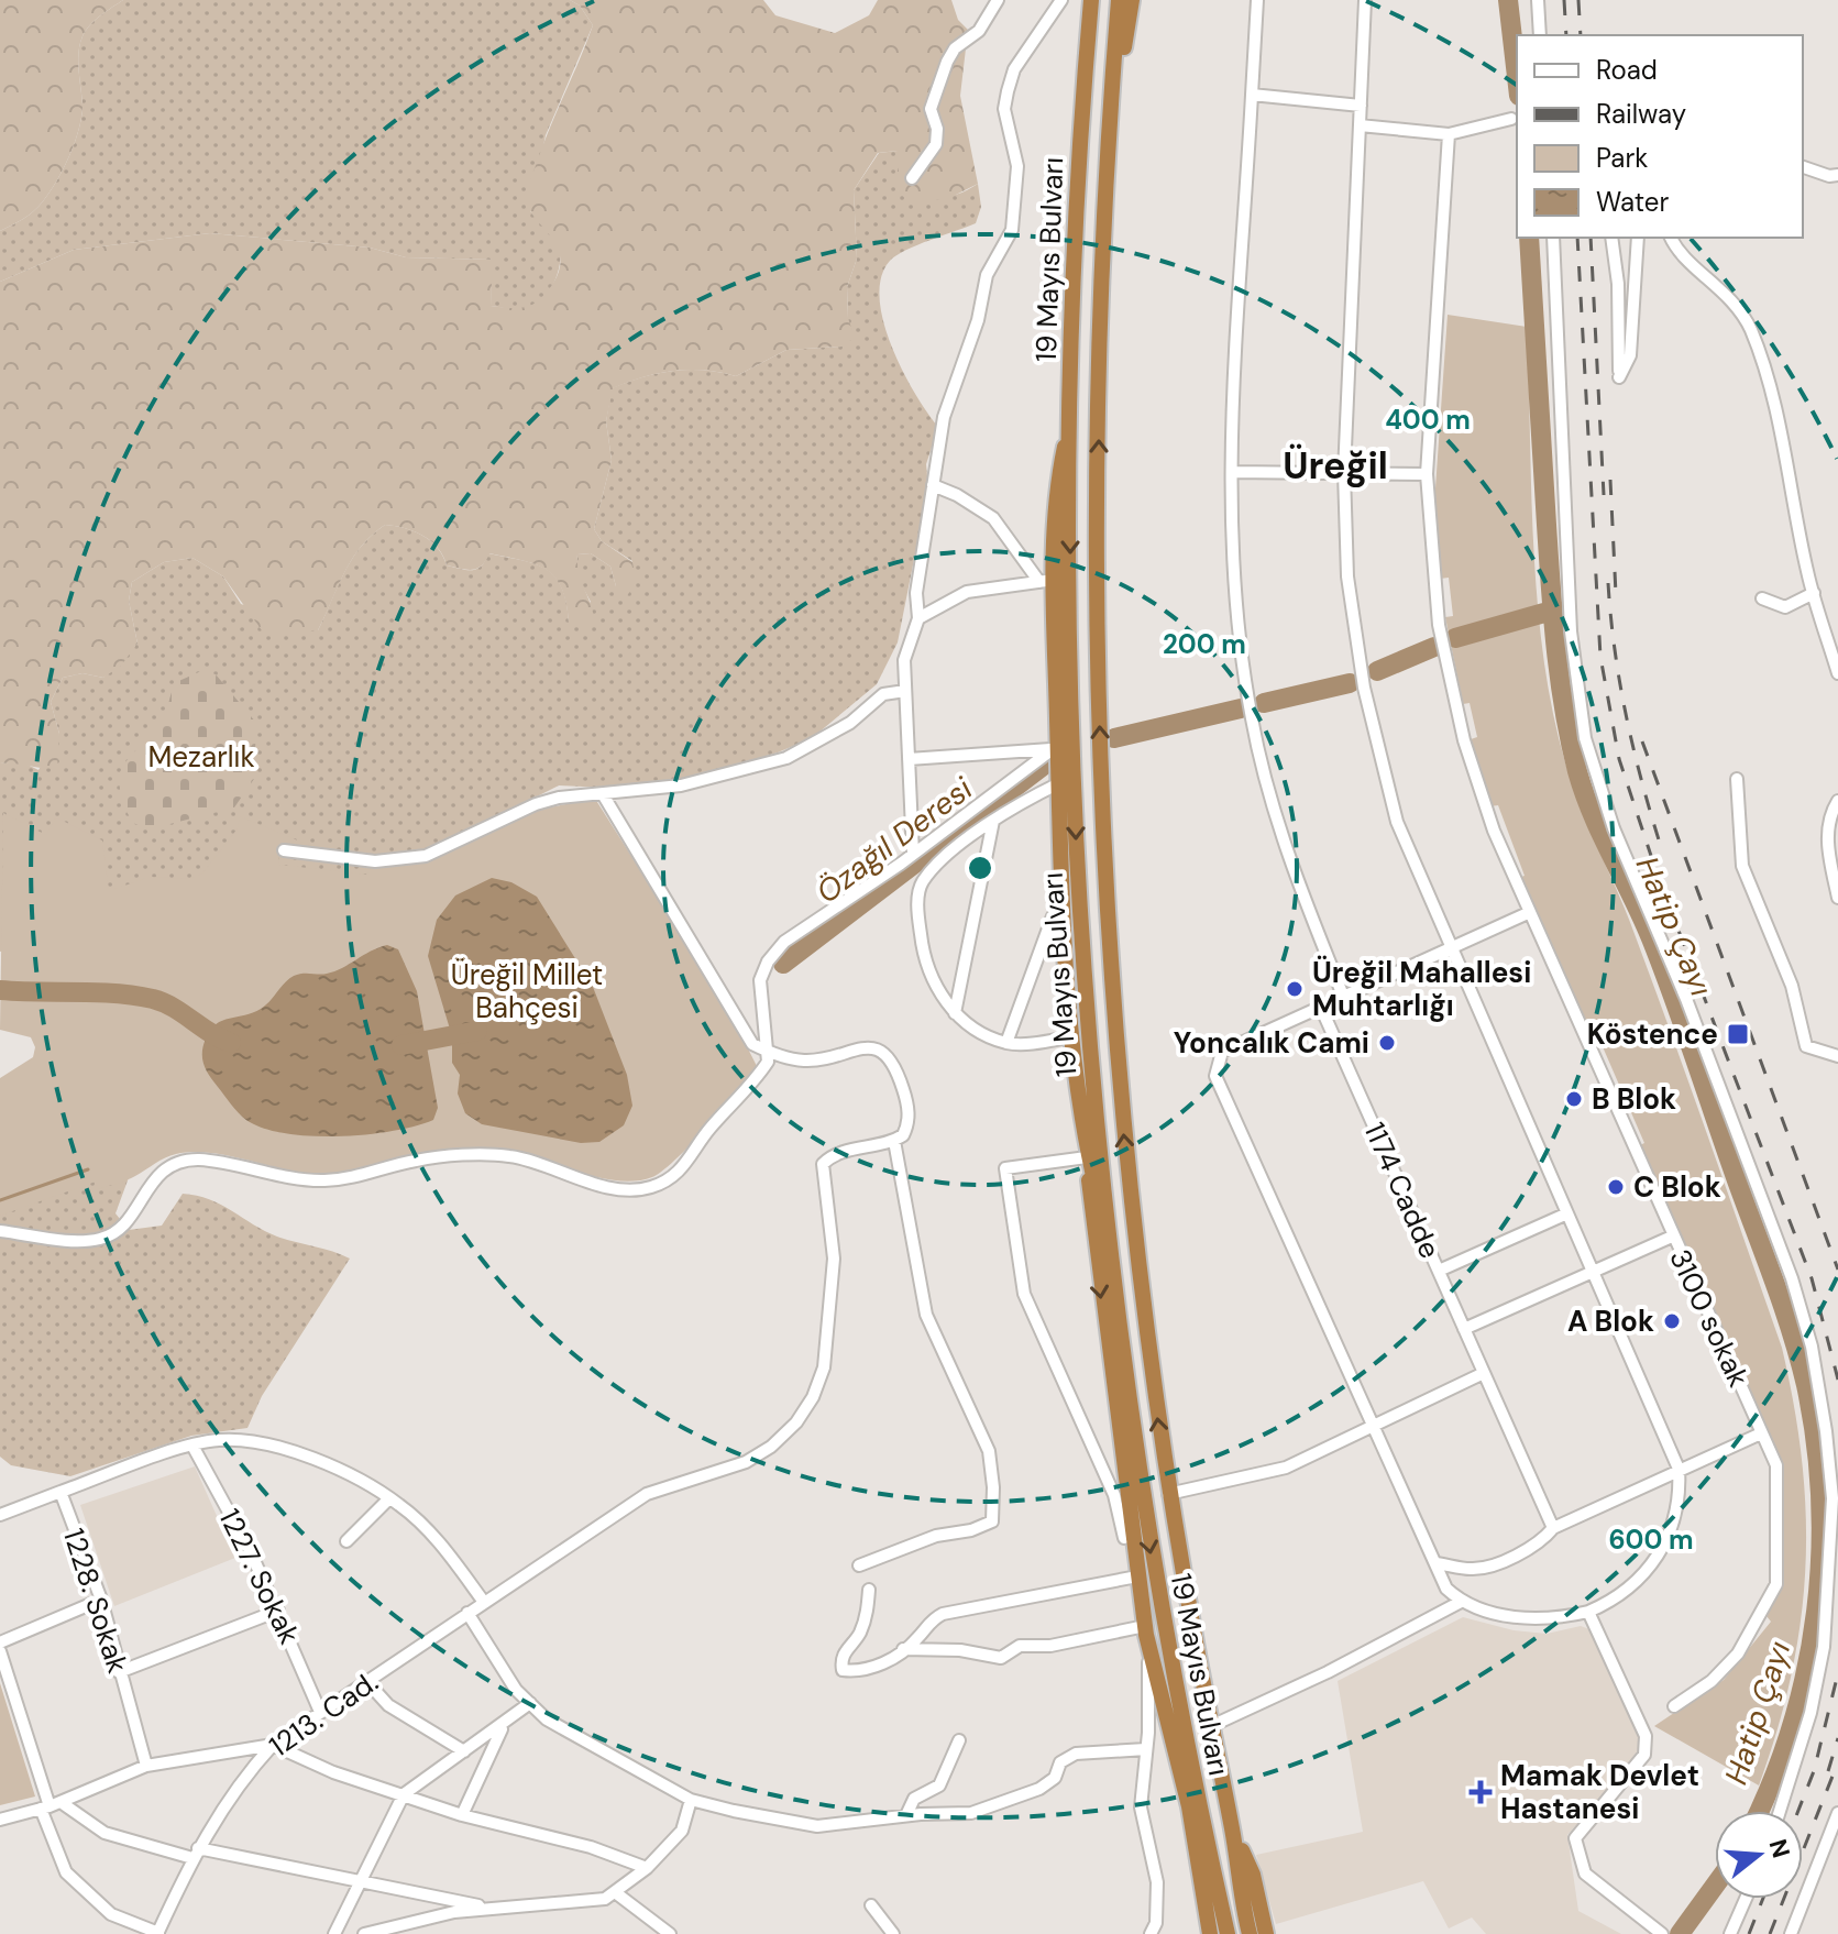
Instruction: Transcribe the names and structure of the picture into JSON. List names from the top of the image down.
{
  "streets": {
    "highway": ["19 Mayıs Bulvarı"],
    "street": [
      "1174 Cadde",
      "3100 sokak",
      "1227. Sokak",
      "1228. Sokak",
      "1213. Cad."
    ]
  },
  "crossings": [
    ["1227. Sokak", "1213. Cad."]
  ],
  "districts": ["Üreğil"],
  "water": ["Özağıl Deresi", "Hatip Çayı"],
  "parks": ["Mezarlık", "Üreğil Millet Bahçesi"],
  "places": {
    "other": [
      "Üreğil Mahallesi Muhtarlığı",
      "Yoncalık Cami",
      "B Blok",
      "C Blok",
      "A Blok"
    ],
    "transit": ["Köstence"],
    "health": ["Mamak Devlet Hastanesi"]
  },
  "legend": [
    "Road",
    "Railway",
    "Park",
    "Water"
  ],
  "north": "right",
  "rings": ["400 m", "200 m", "600 m"]
}
